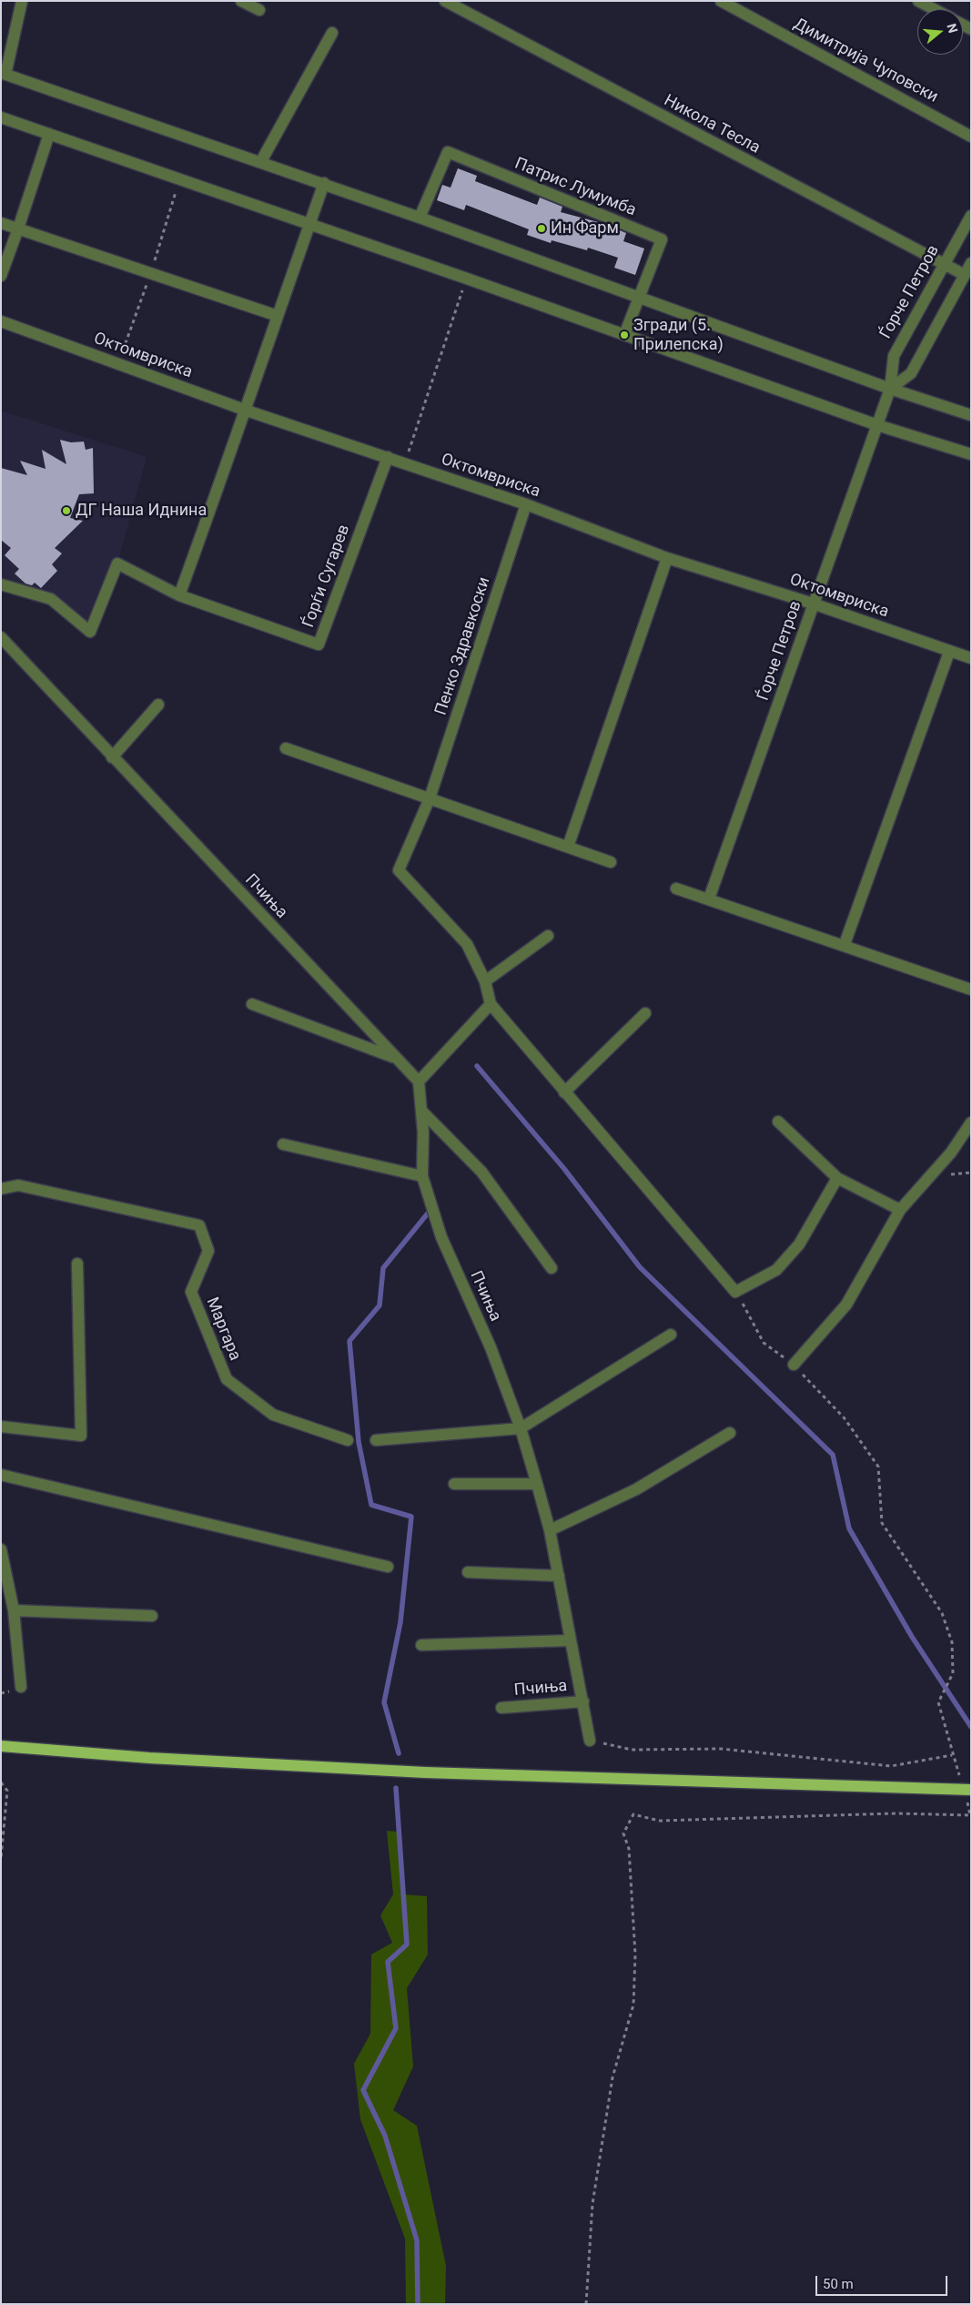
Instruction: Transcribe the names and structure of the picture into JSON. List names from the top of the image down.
{
  "streets": {
    "street": [
      "Димитрија Чуповски",
      "Никола Тесла",
      "Патрис Лумумба",
      "Ѓорче Петров",
      "Октомвриска",
      "Ѓорѓи Сугарев",
      "Пенко Здравкоски",
      "Пчиња",
      "Маргара"
    ]
  },
  "crossings": [
    ["Никола Тесла", "Ѓорче Петров"],
    ["Ѓорче Петров", "Октомвриска"],
    ["Октомвриска", "Ѓорѓи Сугарев"],
    ["Октомвриска", "Пенко Здравкоски"]
  ],
  "places": ["Ин Фарм", "Згради (5. Прилепска)", "ДГ Наша Иднина"],
  "scale_bar": "50 m",
  "north": "right"
}
